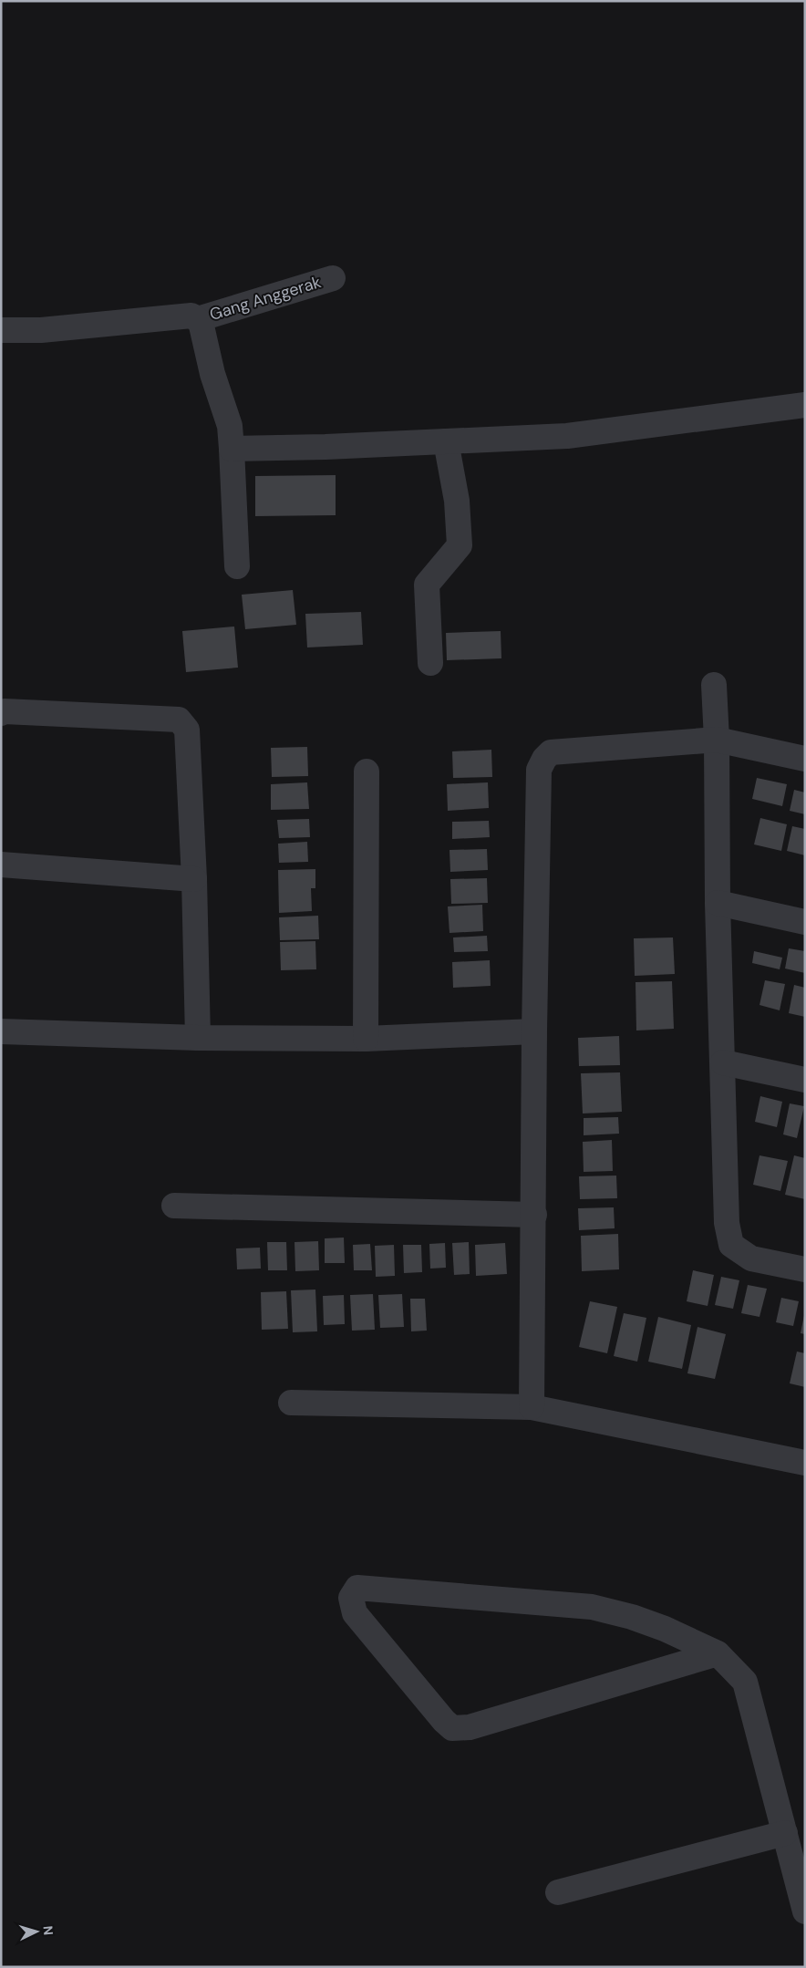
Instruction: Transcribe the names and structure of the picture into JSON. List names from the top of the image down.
{
  "streets": {
    "street": ["Gang Anggerak"]
  },
  "north": "right"
}
